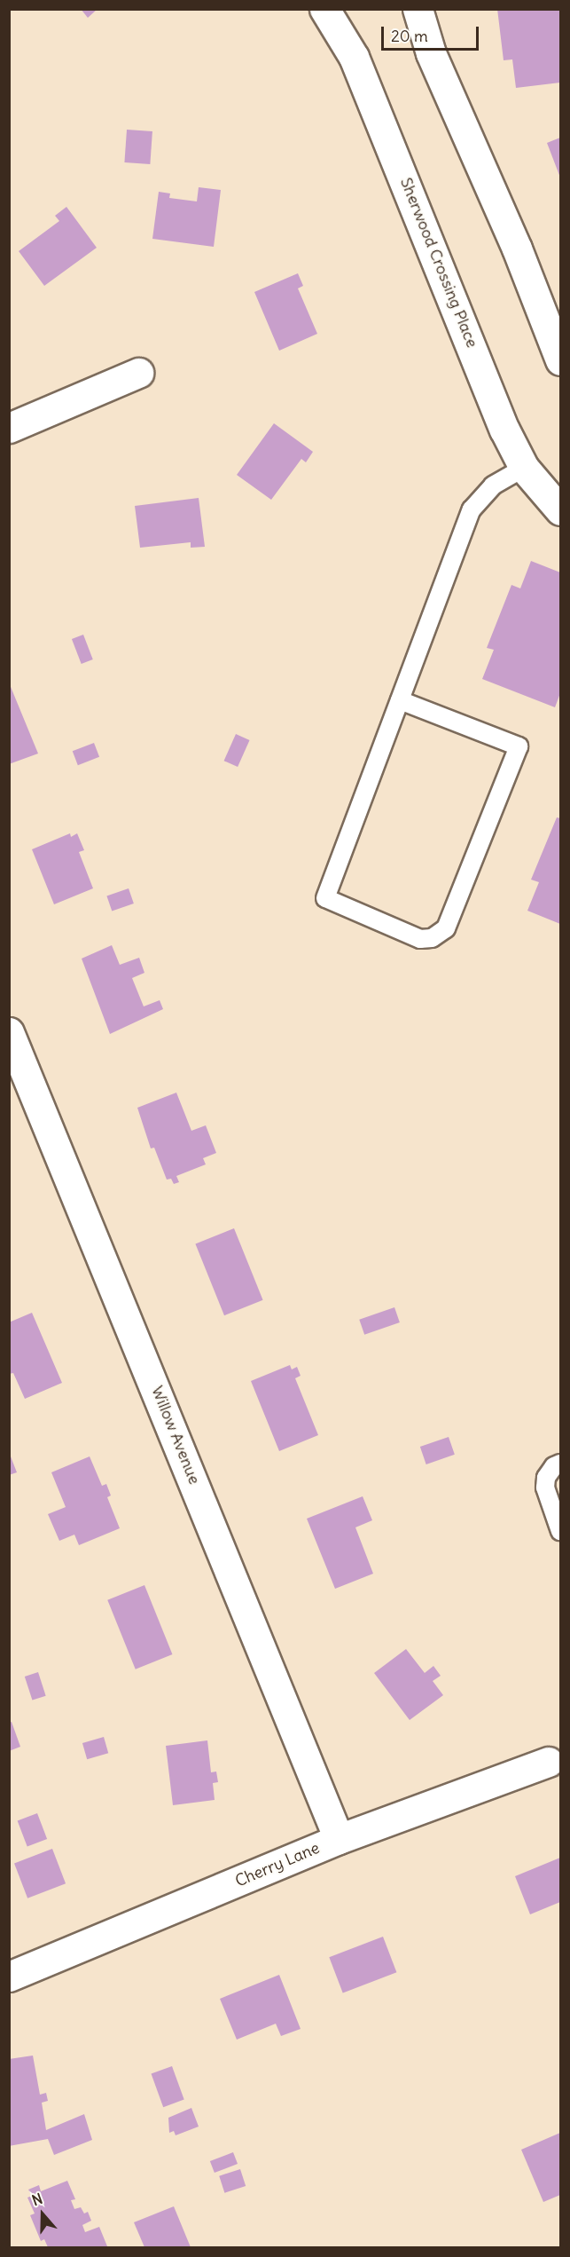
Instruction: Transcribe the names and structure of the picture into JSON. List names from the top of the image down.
{
  "streets": {
    "street": ["Sherwood Crossing Place", "Willow Avenue", "Cherry Lane"]
  },
  "crossings": [
    ["Willow Avenue", "Cherry Lane"]
  ],
  "scale_bar": "20 m",
  "north": "top"
}
